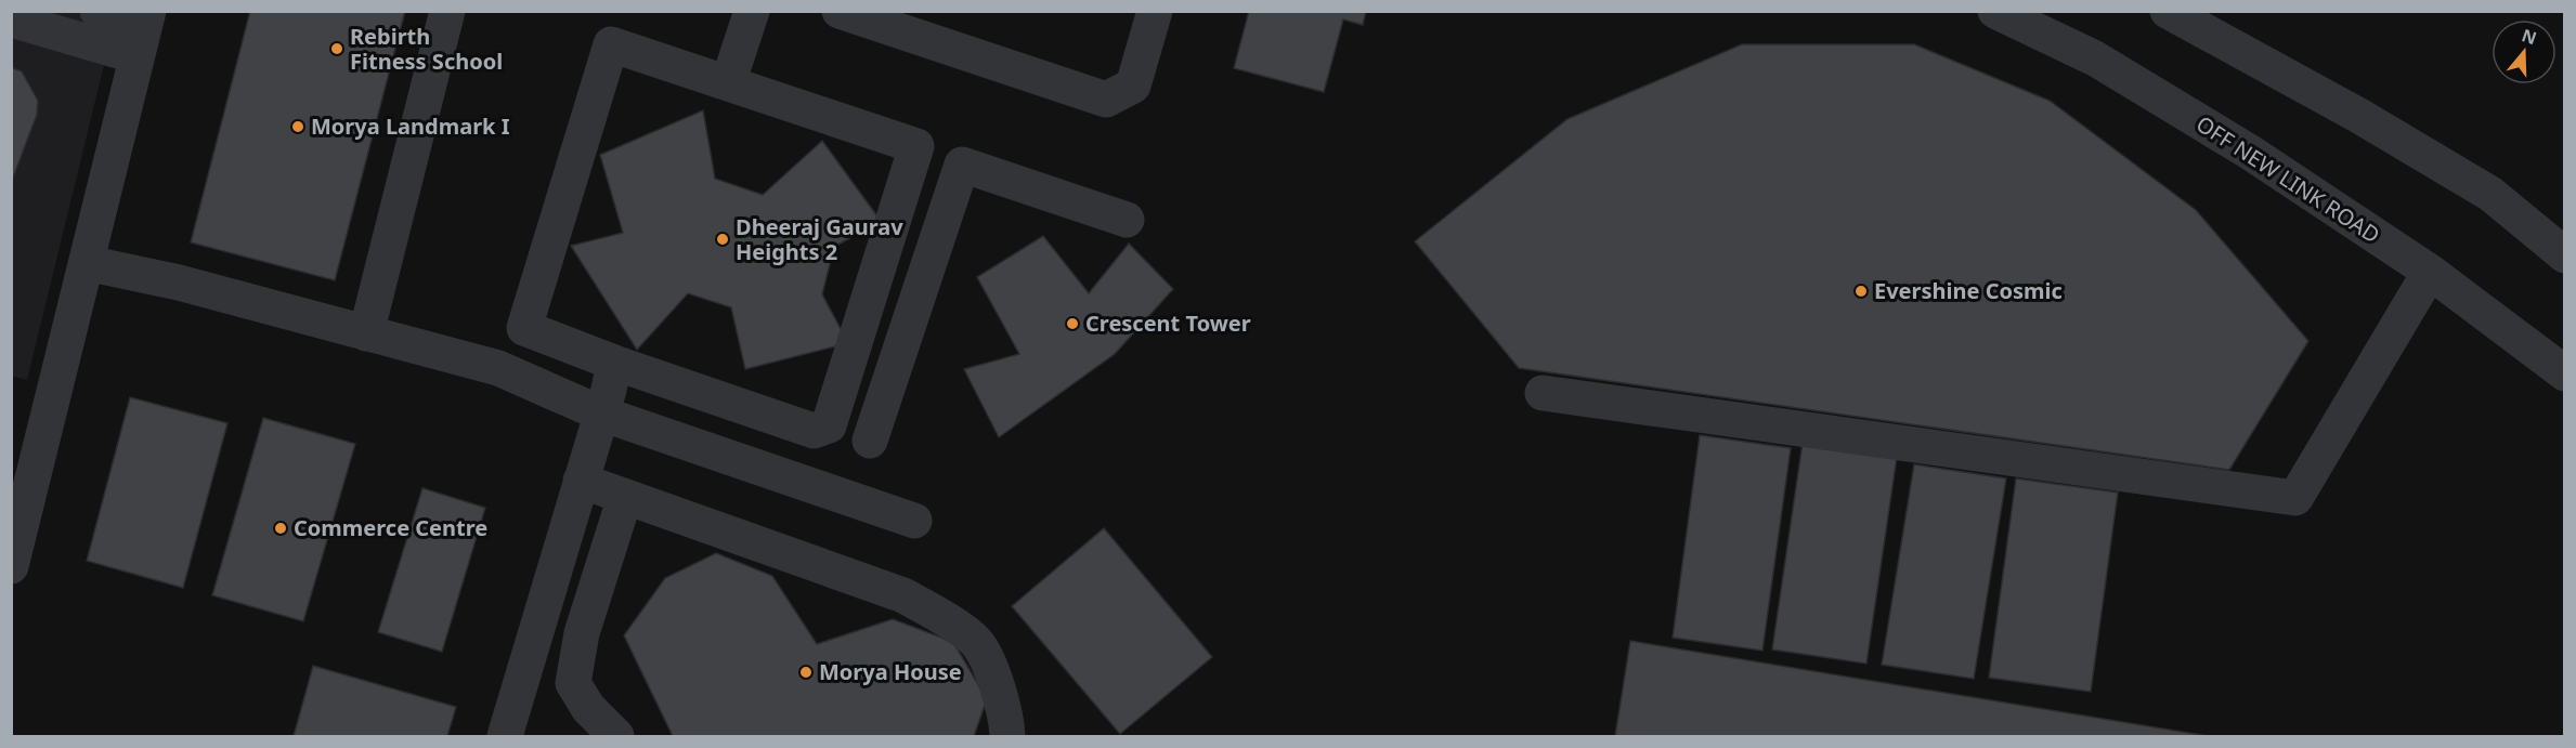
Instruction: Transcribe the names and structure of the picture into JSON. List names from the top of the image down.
{
  "streets": {
    "street": ["OFF NEW LINK ROAD"]
  },
  "places": [
    "Rebirth Fitness School",
    "Morya Landmark I",
    "Dheeraj Gaurav Heights 2",
    "Evershine Cosmic",
    "Crescent Tower",
    "Commerce Centre",
    "Morya House"
  ],
  "north": "top"
}
